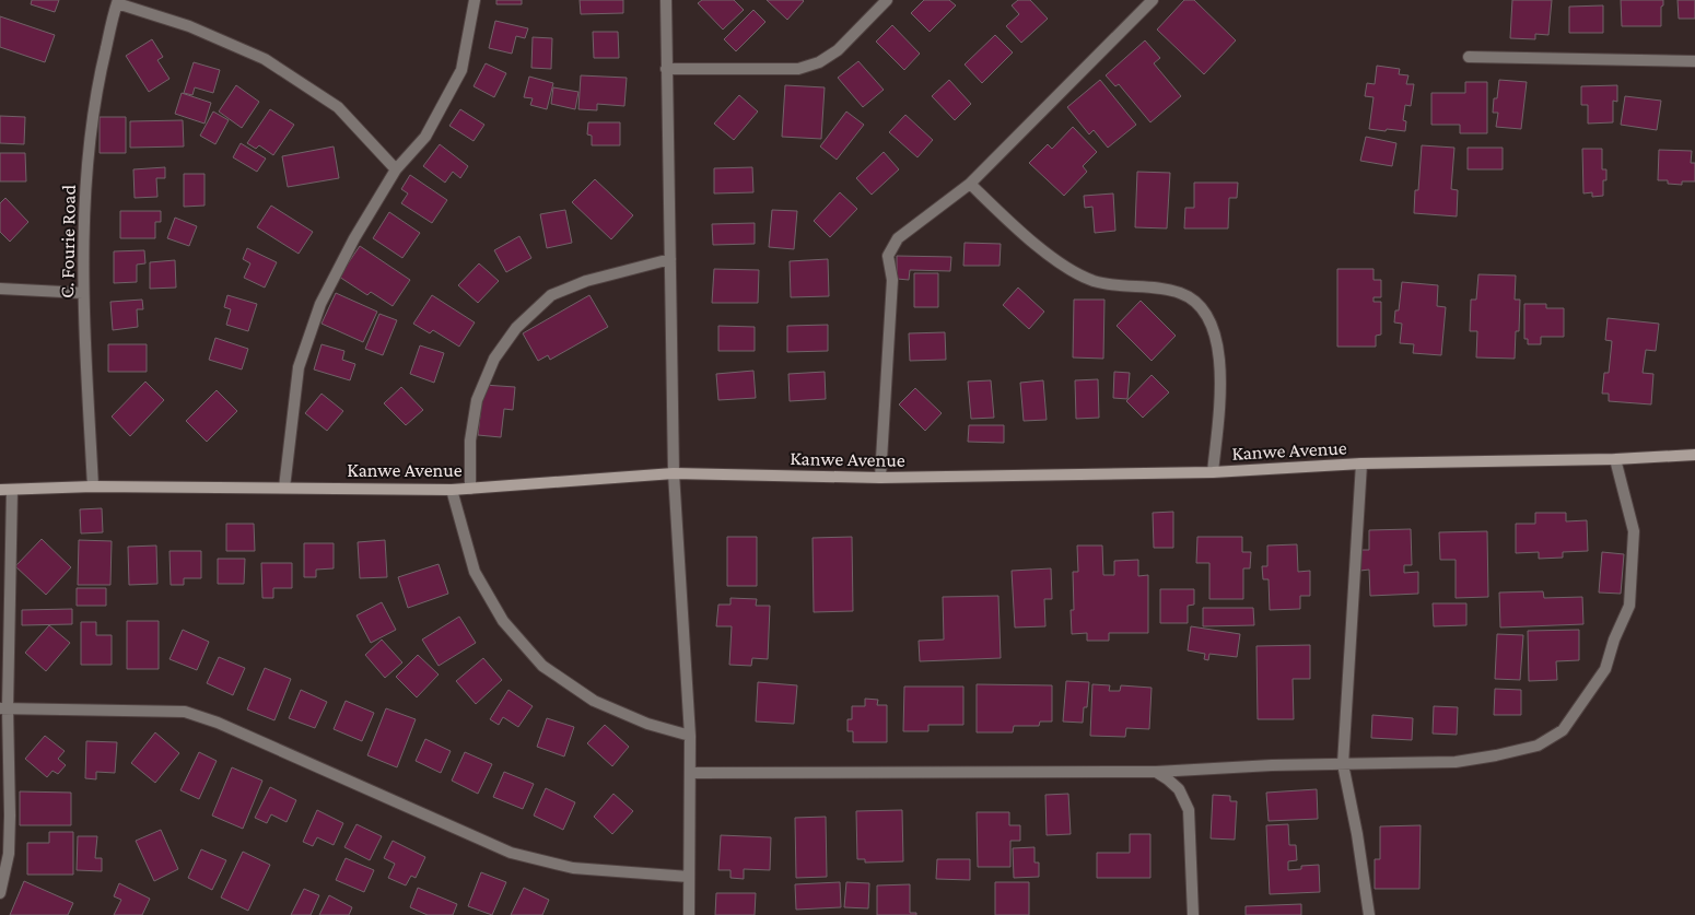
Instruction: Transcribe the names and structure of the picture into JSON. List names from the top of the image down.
{
  "streets": {
    "main road": ["Kanwe Avenue"],
    "street": ["C. Fourie Road"]
  },
  "crossings": [
    ["C. Fourie Road", "Kanwe Avenue"]
  ]
}
